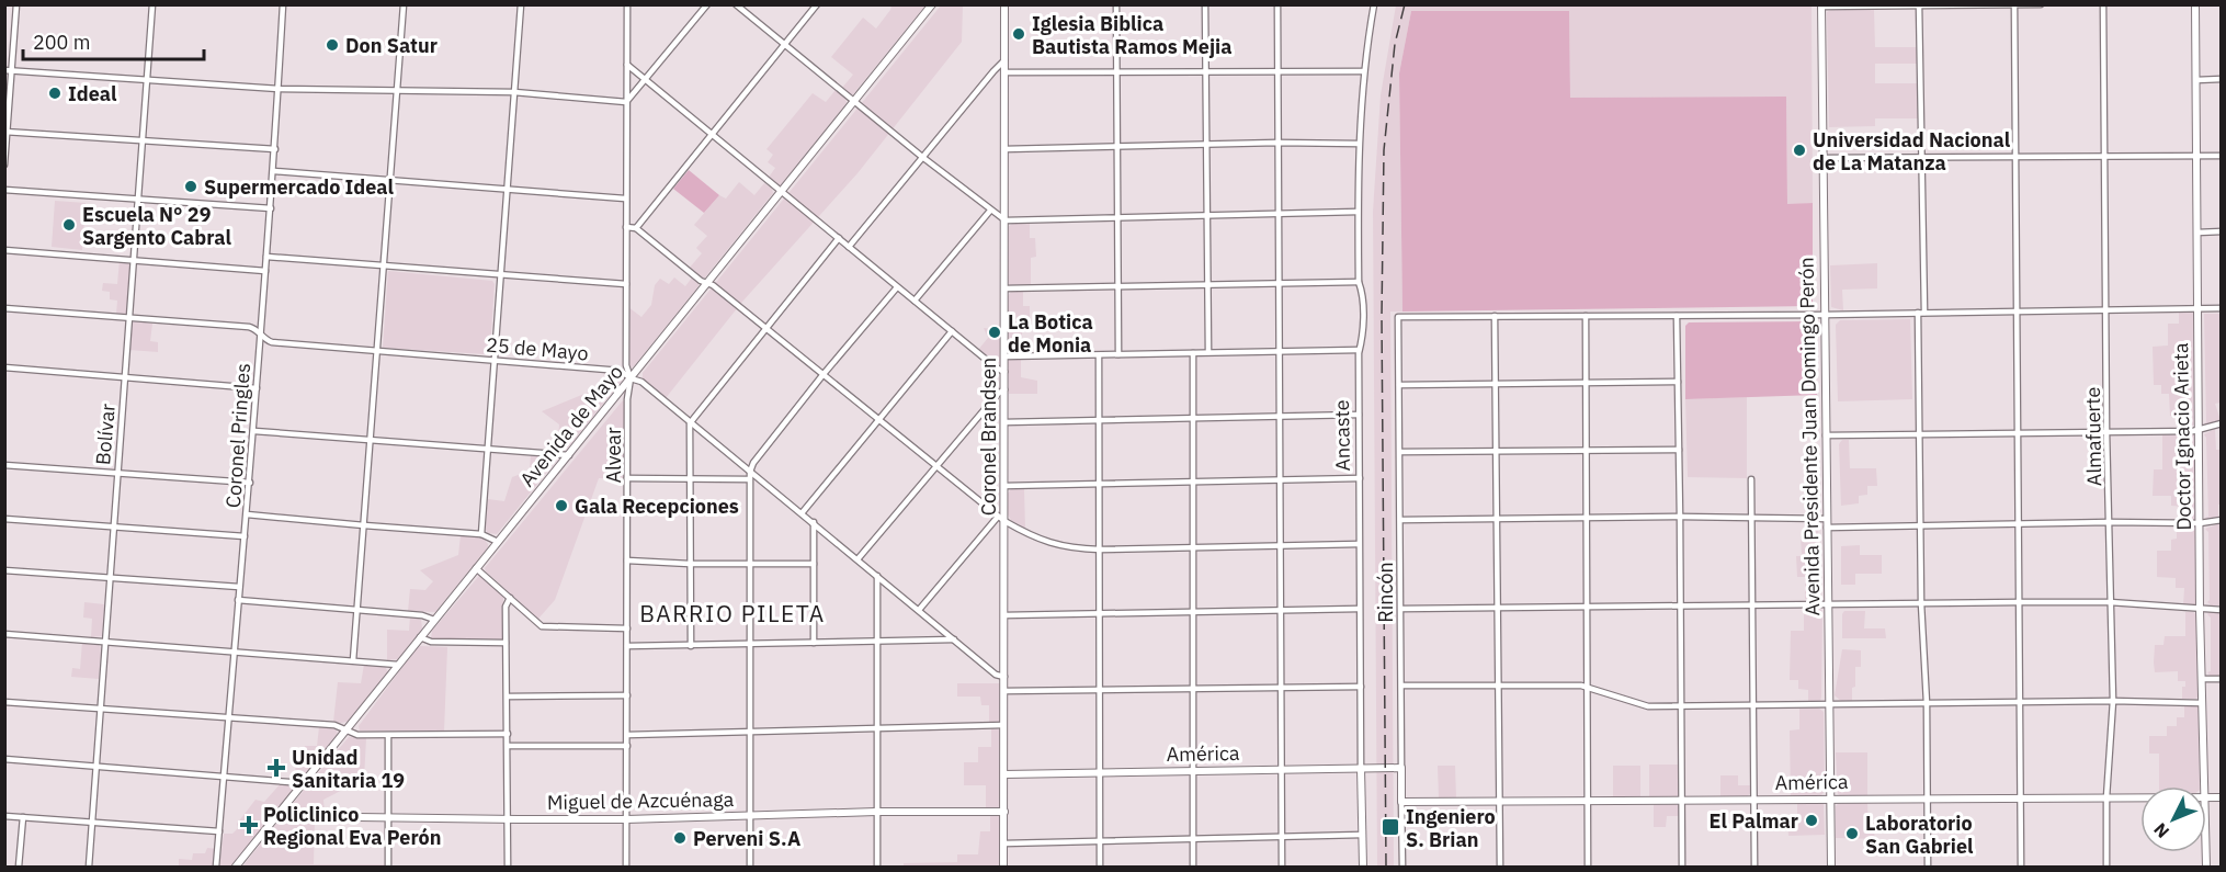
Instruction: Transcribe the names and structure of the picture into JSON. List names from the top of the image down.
{
  "streets": {
    "street": [
      "25 de Mayo",
      "Avenida de Mayo",
      "Bolívar",
      "Coronel Pringles",
      "Ancaste",
      "Coronel Brandsen",
      "Avenida Presidente Juan Domingo Perón",
      "Almafuerte",
      "Doctor Ignacio Arieta",
      "Alvear",
      "Rincón",
      "América",
      "Miguel de Azcuénaga"
    ]
  },
  "crossings": [
    ["25 de Mayo", "Avenida de Mayo"],
    ["25 de Mayo", "Bolívar"],
    ["25 de Mayo", "Coronel Pringles"],
    ["25 de Mayo", "Coronel Brandsen"],
    ["25 de Mayo", "Alvear"],
    ["Avenida de Mayo", "Alvear"],
    ["Avenida de Mayo", "Miguel de Azcuénaga"],
    ["Ancaste", "América"],
    ["Coronel Brandsen", "América"],
    ["Coronel Brandsen", "Miguel de Azcuénaga"],
    ["Avenida Presidente Juan Domingo Perón", "América"],
    ["Almafuerte", "América"],
    ["Alvear", "Miguel de Azcuénaga"],
    ["Rincón", "América"]
  ],
  "districts": ["BARRIO PILETA"],
  "places": {
    "other": [
      "Iglesia Biblica Bautista Ramos Mejia",
      "Don Satur",
      "Ideal",
      "Universidad Nacional de La Matanza",
      "Supermercado Ideal",
      "Escuela N° 29 Sargento Cabral",
      "La Botica de Monia",
      "Gala Recepciones",
      "El Palmar",
      "Laboratorio San Gabriel",
      "Perveni S.A"
    ],
    "health": ["Unidad Sanitaria 19", "Policlinico Regional Eva Perón"],
    "transit": ["Ingeniero S. Brian"]
  },
  "scale_bar": "200 m",
  "north": "bottom left"
}
